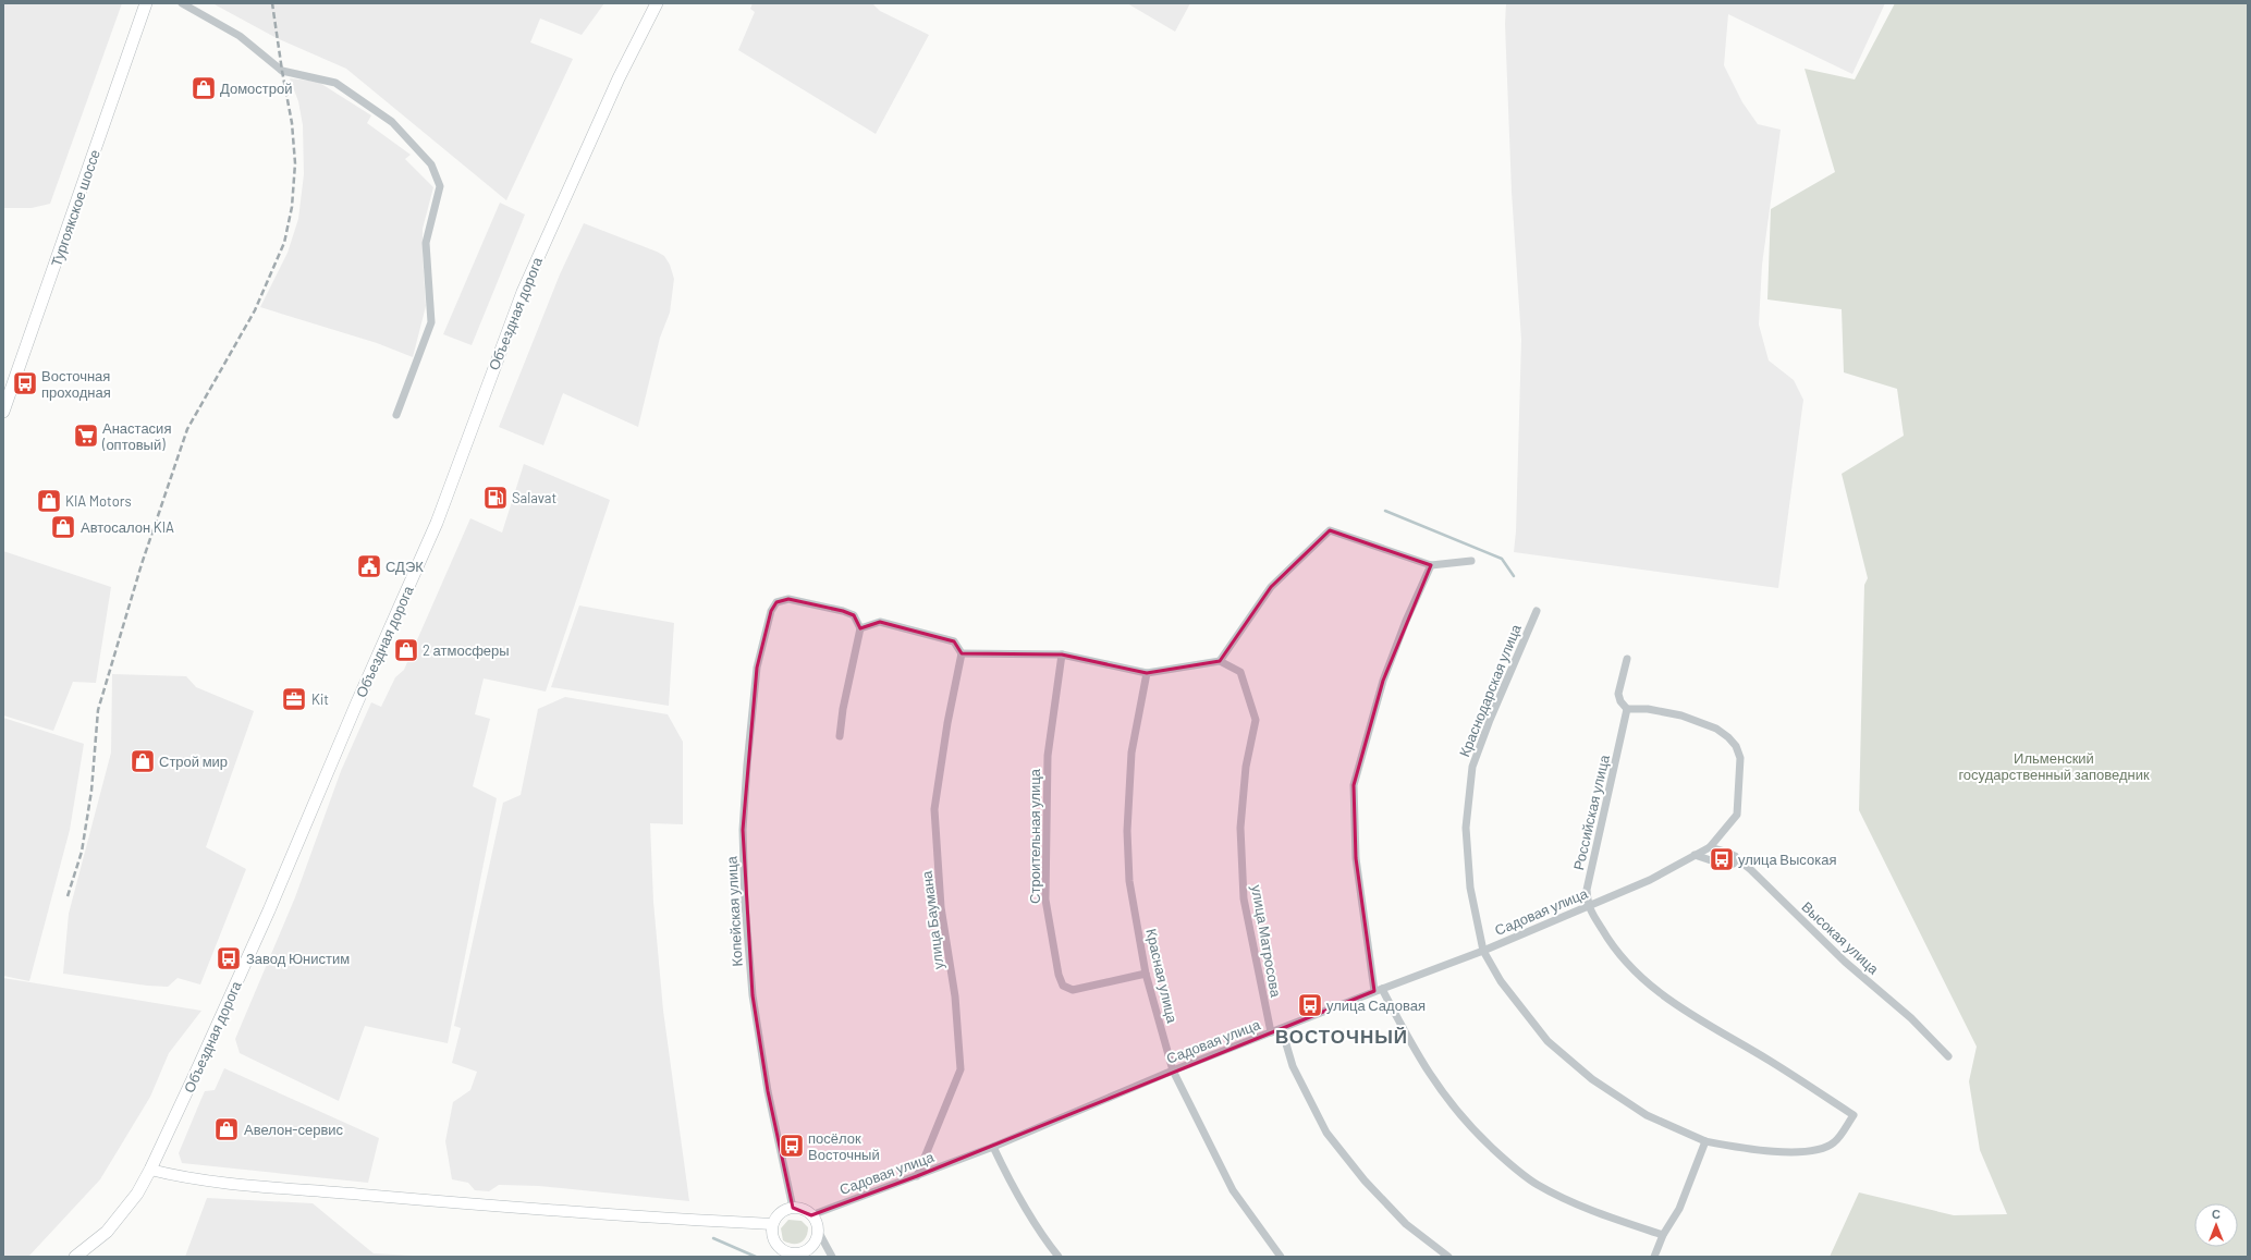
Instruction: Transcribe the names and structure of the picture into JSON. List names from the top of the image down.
{
  "streets": {
    "main road": ["Тургоякское шоссе", "Объездная дорога"],
    "street": [
      "Краснодарская улица",
      "Российская улица",
      "Строительная улица",
      "Копейская улица",
      "Садовая улица",
      "улица Баумана",
      "Высокая улица",
      "улица Матросова",
      "Красная улица"
    ]
  },
  "crossings": [
    ["Краснодарская улица", "Российская улица"],
    ["Краснодарская улица", "Садовая улица"],
    ["Российская улица", "Садовая улица"],
    ["Строительная улица", "Красная улица"],
    ["Копейская улица", "Садовая улица"],
    ["Садовая улица", "улица Баумана"],
    ["Садовая улица", "Высокая улица"],
    ["Садовая улица", "улица Матросова"],
    ["Садовая улица", "Красная улица"]
  ],
  "districts": ["ВОСТОЧНЫЙ"],
  "parks": ["Ильменский государственный заповедник"],
  "places": {
    "shop": [
      "Домострой",
      "KIA Motors",
      "Автосалон KIA",
      "2 атмосферы",
      "Строй мир",
      "Авелон-сервис"
    ],
    "bus stop": [
      "Восточная проходная",
      "улица Высокая",
      "Завод Юнистим",
      "улица Садовая",
      "посёлок Восточный"
    ],
    "supermarket": ["Анастасия (оптовый)"],
    "fuel station": ["Salavat"],
    "public building": ["СДЭК"],
    "office": ["Kit"]
  },
  "north": "top"
}
